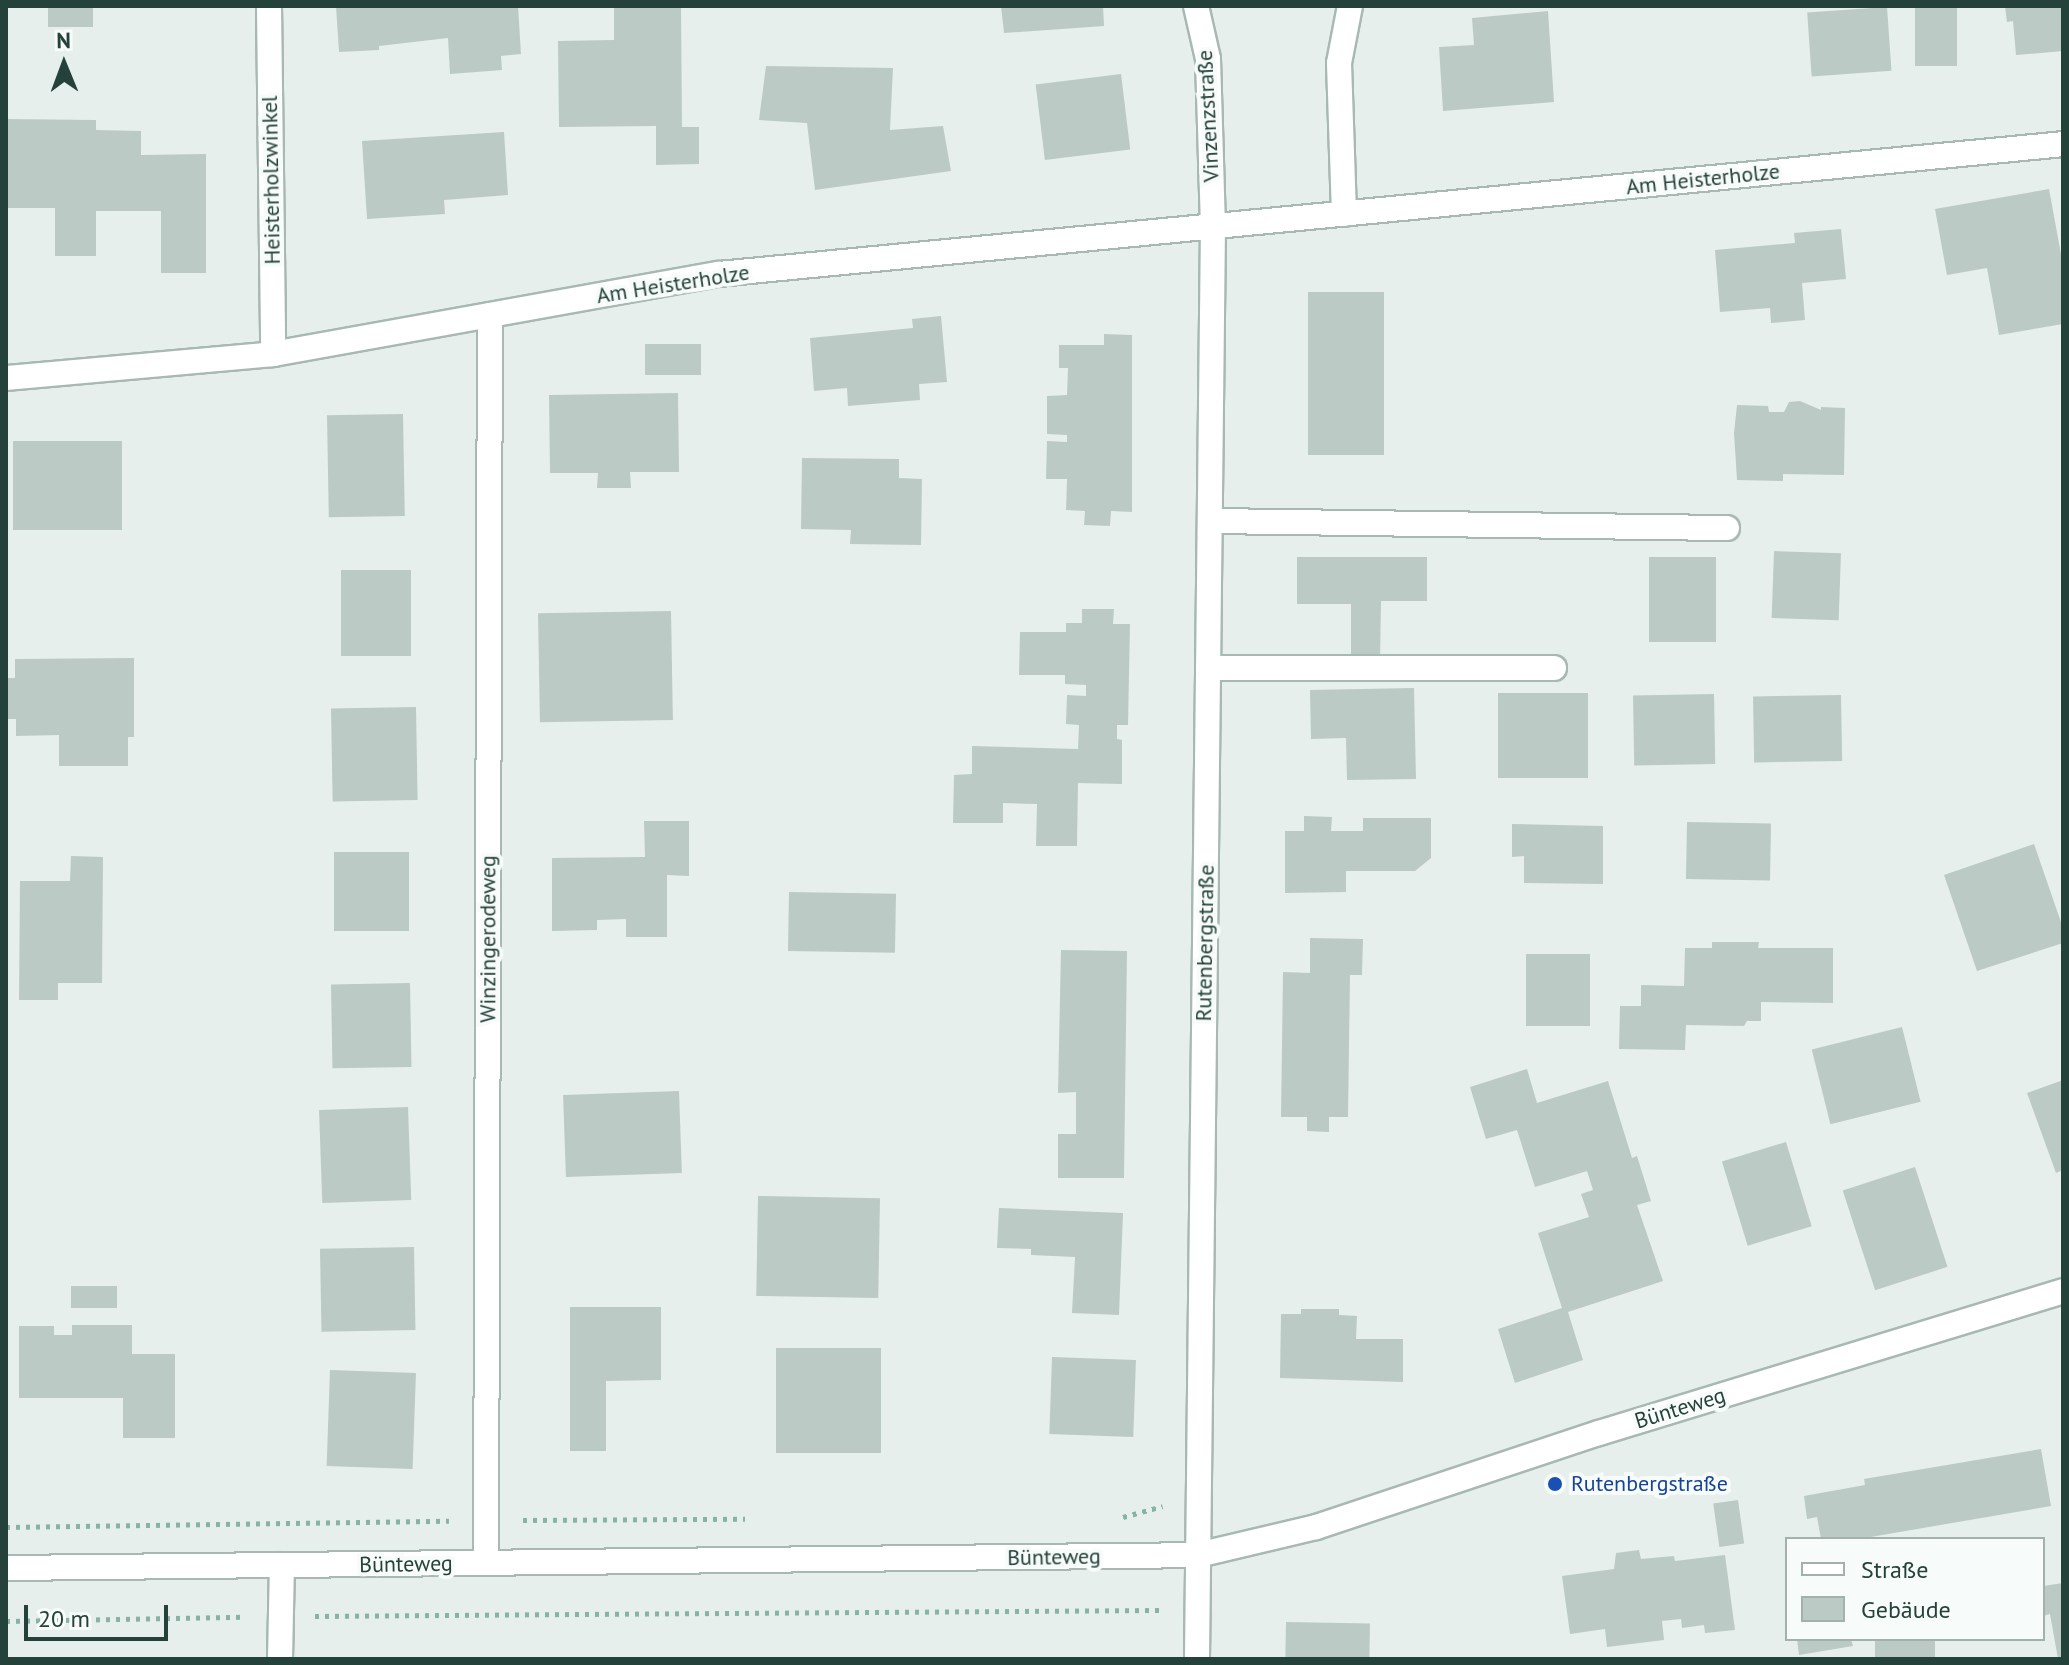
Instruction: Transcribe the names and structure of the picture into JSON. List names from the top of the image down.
{
  "streets": {
    "street": [
      "Vinzenzstraße",
      "Am Heisterholze",
      "Heisterholzwinkel",
      "Winzingerodeweg",
      "Rutenbergstraße",
      "Bünteweg"
    ]
  },
  "crossings": [
    ["Vinzenzstraße", "Am Heisterholze"],
    ["Vinzenzstraße", "Rutenbergstraße"],
    ["Am Heisterholze", "Heisterholzwinkel"],
    ["Am Heisterholze", "Winzingerodeweg"],
    ["Am Heisterholze", "Rutenbergstraße"],
    ["Winzingerodeweg", "Bünteweg"],
    ["Rutenbergstraße", "Bünteweg"]
  ],
  "places": ["Rutenbergstraße"],
  "legend": ["Straße", "Gebäude"],
  "scale_bar": "20 m",
  "north": "top"
}
